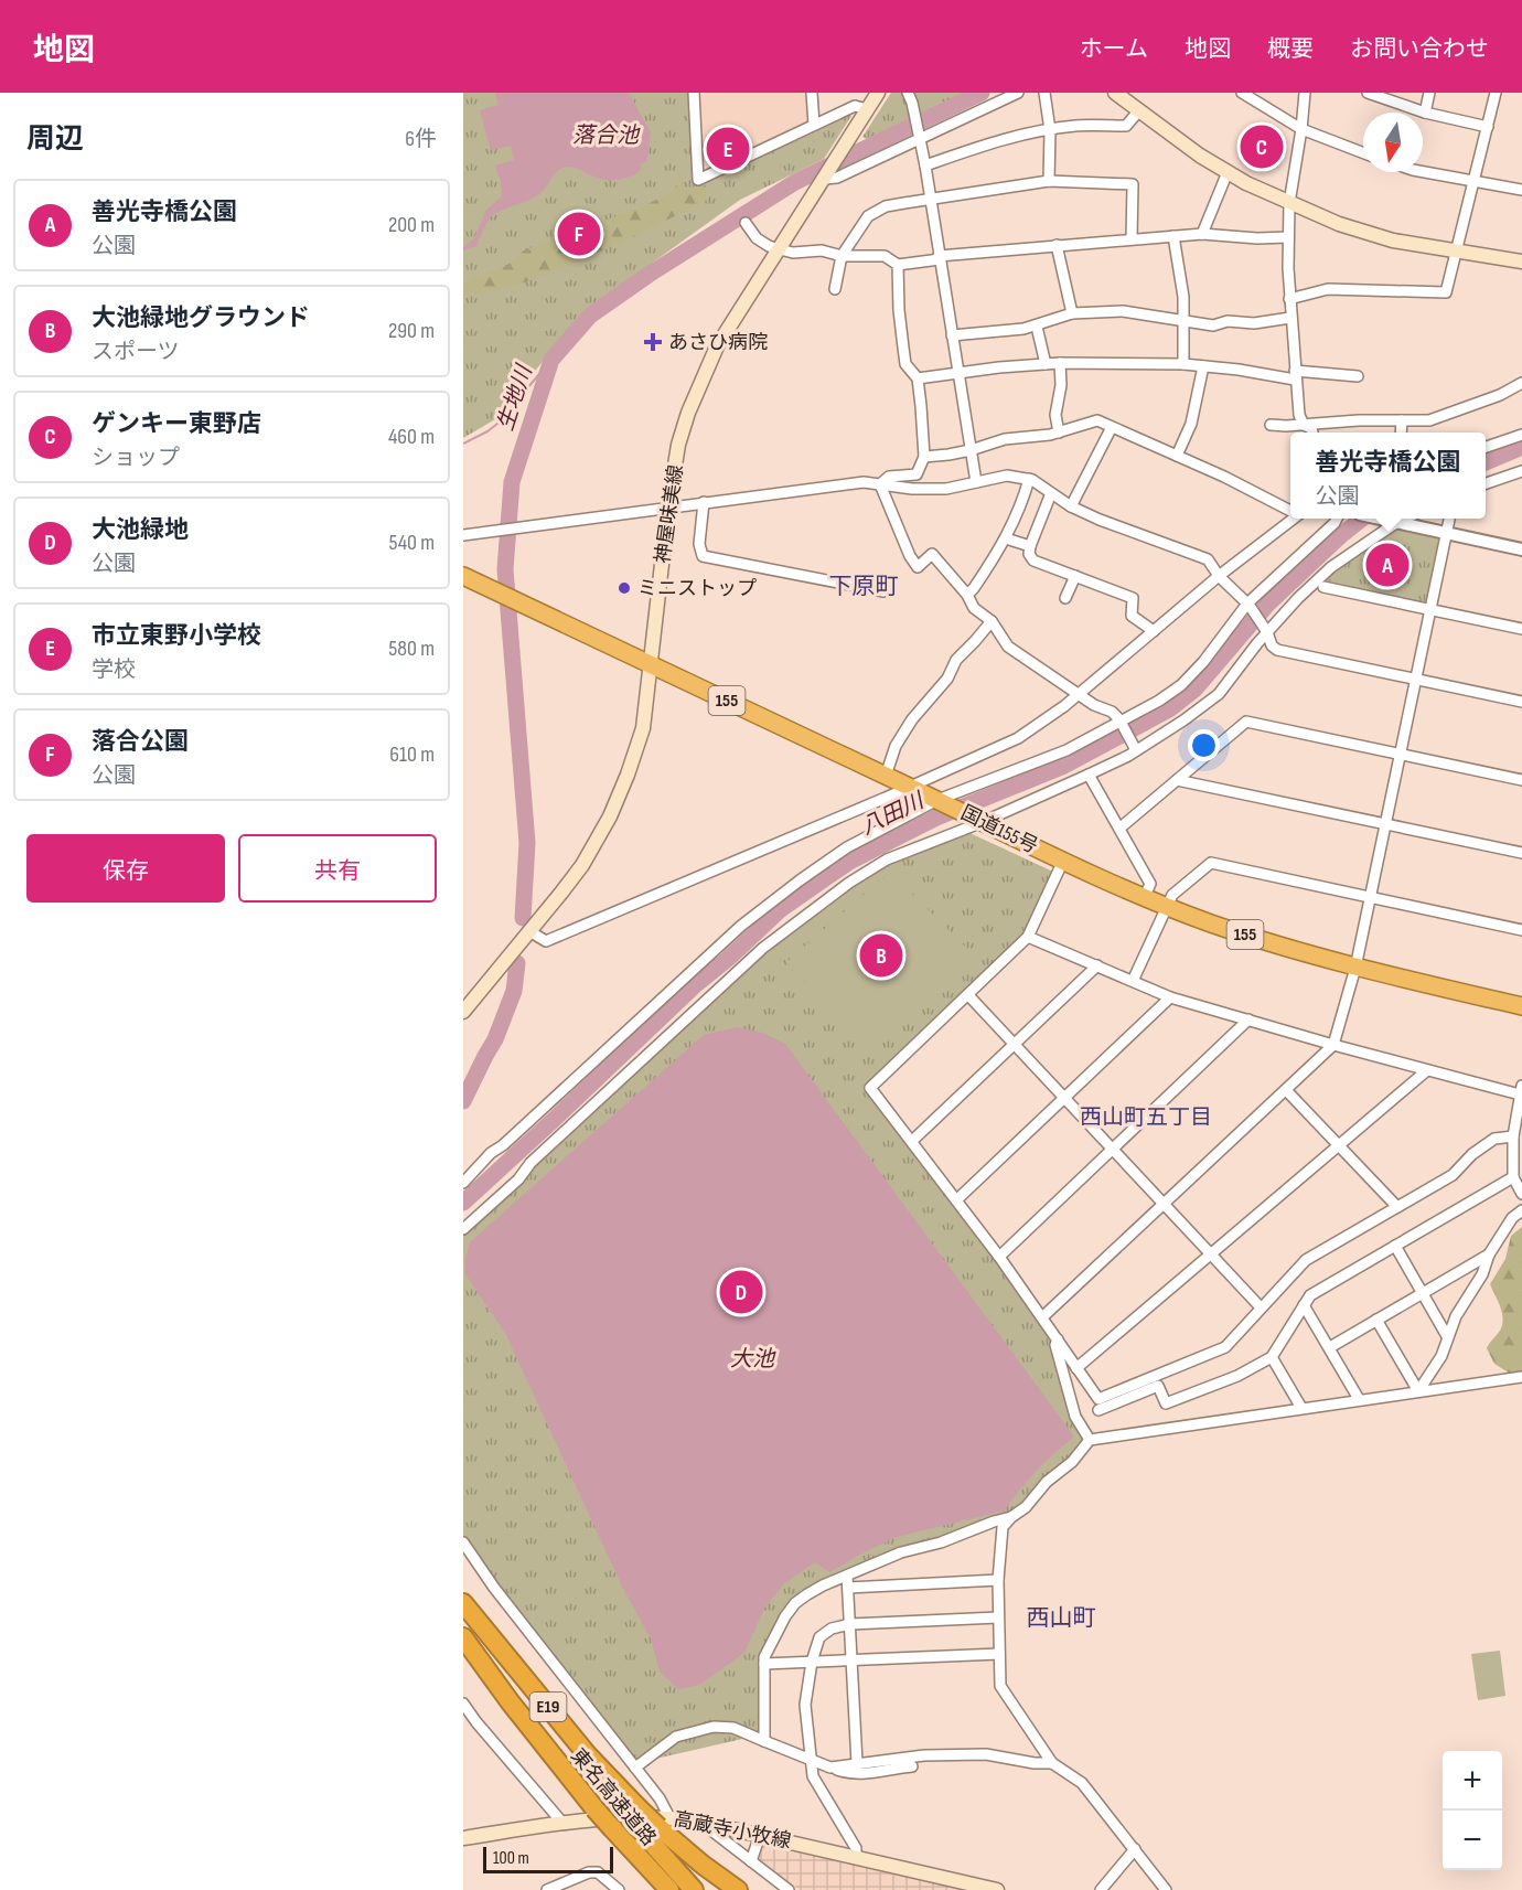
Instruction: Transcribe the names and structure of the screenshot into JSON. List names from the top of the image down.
{
  "streets": {
    "highway": [
      "155",
      "国道155号",
      "E19",
      "東名高速道路"
    ],
    "main road": ["神屋味美線", "高蔵寺小牧線"]
  },
  "crossings": [
    ["神屋味美線", "国道155号"],
    ["E19", "東名高速道路"],
    ["E19", "高蔵寺小牧線"]
  ],
  "districts": ["下原町", "西山町五丁目", "西山町"],
  "water": [
    "落合池",
    "生地川",
    "八田川",
    "大池"
  ],
  "places": {
    "health": ["あさひ病院"],
    "other": ["ミニストップ"]
  },
  "scale_bar": "100 m",
  "north": "bottom",
  "page": {
    "header": "地図",
    "nav": [
      "ホーム",
      "地図",
      "概要",
      "お問い合わせ"
    ],
    "heading": ["周辺", "6件"],
    "pins": [
      "C",
      "E",
      "F",
      "A",
      "B",
      "D"
    ],
    "list": [
      {
        "mark": "A",
        "name": "善光寺橋公園",
        "note": "公園",
        "value": "200 m"
      },
      {
        "mark": "B",
        "name": "大池緑地グラウンド",
        "note": "スポーツ",
        "value": "290 m"
      },
      {
        "mark": "C",
        "name": "ゲンキー東野店",
        "note": "ショップ",
        "value": "460 m"
      },
      {
        "mark": "D",
        "name": "大池緑地",
        "note": "公園",
        "value": "540 m"
      },
      {
        "mark": "E",
        "name": "市立東野小学校",
        "note": "学校",
        "value": "580 m"
      },
      {
        "mark": "F",
        "name": "落合公園",
        "note": "公園",
        "value": "610 m"
      }
    ],
    "popup": ["善光寺橋公園", "公園"],
    "buttons": ["保存", "共有"],
    "map_buttons": ["+", "−"],
    "scale": "100 m"
  }
}
